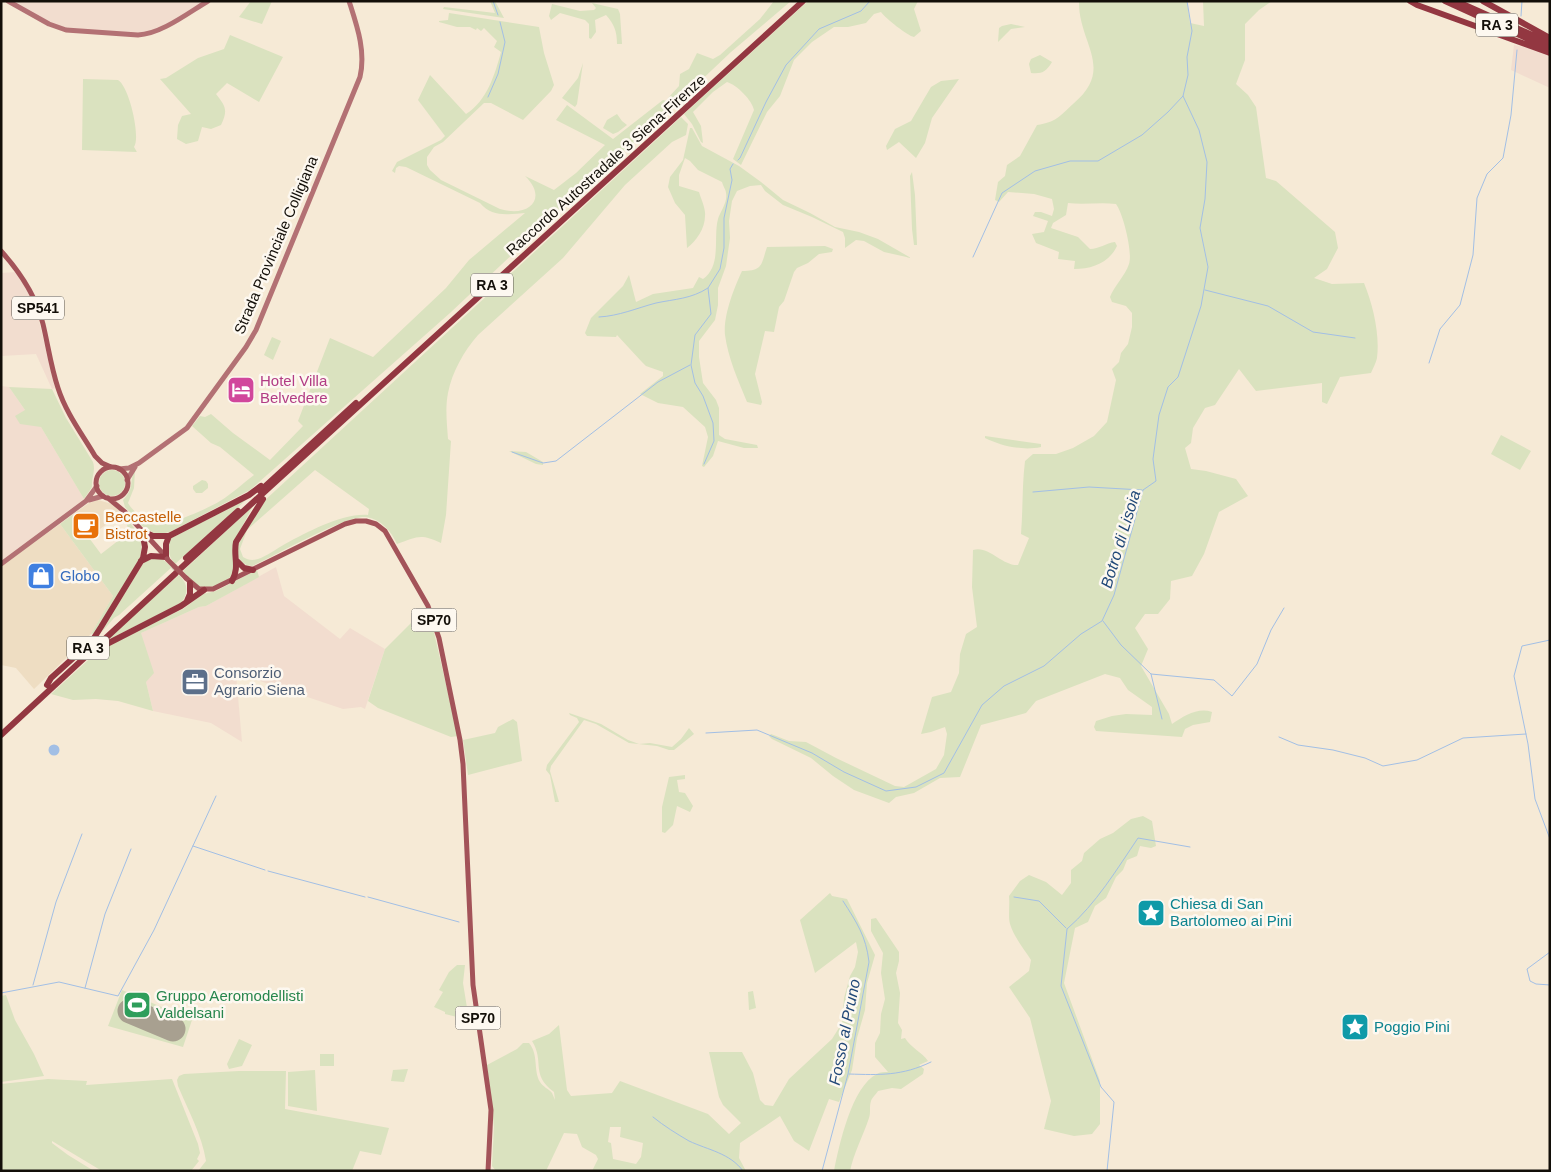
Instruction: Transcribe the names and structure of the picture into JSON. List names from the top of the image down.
{
  "streets": {
    "highway": ["RA 3", "Raccordo Autostradale 3 Siena-Firenze"],
    "main road": ["Strada Provinciale Colligiana", "SP541", "SP70"]
  },
  "crossings": [
    ["Strada Provinciale Colligiana", "SP541"]
  ],
  "water": ["Botro di Lisoia", "Fosso al Pruno"],
  "places": {
    "hotel": ["Hotel Villa Belvedere"],
    "cafe": ["Beccastelle Bistrot"],
    "shop": ["Globo"],
    "office": ["Consorzio Agrario Siena"],
    "place": ["Chiesa di San Bartolomeo ai Pini", "Poggio Pini"],
    "sports": ["Gruppo Aeromodellisti Valdelsani"]
  }
}
